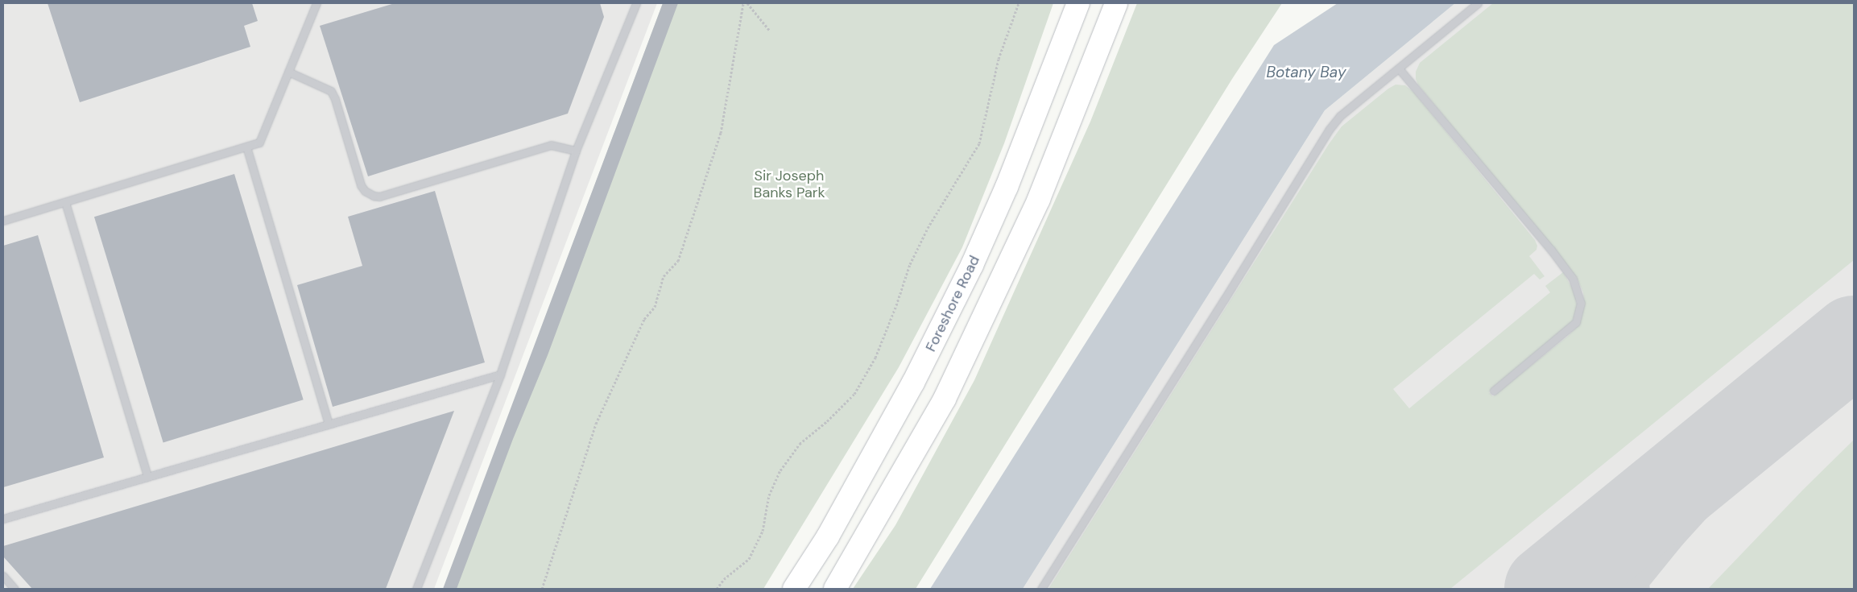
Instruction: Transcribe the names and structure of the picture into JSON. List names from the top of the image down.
{
  "streets": {
    "main road": ["Foreshore Road"]
  },
  "water": ["Botany Bay"],
  "parks": ["Sir Joseph Banks Park"]
}
